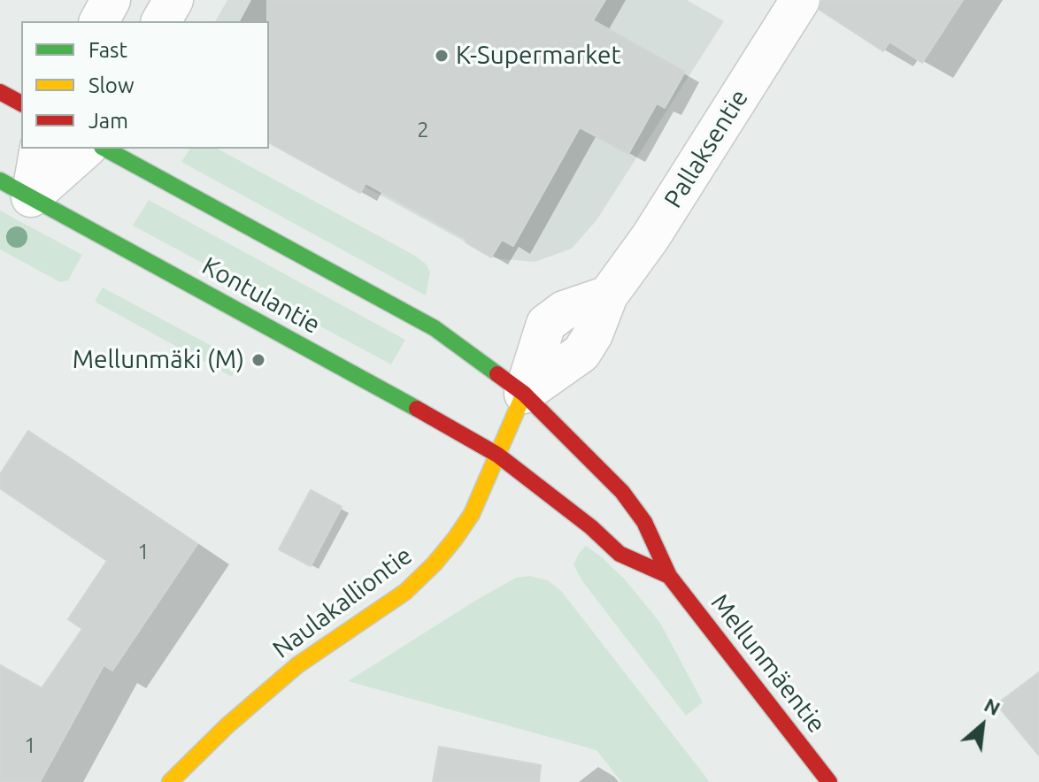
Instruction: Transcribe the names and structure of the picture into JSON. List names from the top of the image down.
{
  "streets": {
    "main road": ["Kontulantie", "Naulakalliontie", "Mellunmäentie"],
    "street": ["Pallaksentie"]
  },
  "crossings": [
    ["Pallaksentie", "Naulakalliontie"],
    ["Pallaksentie", "Mellunmäentie"],
    ["Kontulantie", "Naulakalliontie"],
    ["Kontulantie", "Mellunmäentie"],
    ["Naulakalliontie", "Mellunmäentie"]
  ],
  "places": ["K-Supermarket", "Mellunmäki (M)"],
  "house_numbers": ["2", "1", "1"],
  "legend": ["Fast", "Slow", "Jam"],
  "north": "top right"
}
